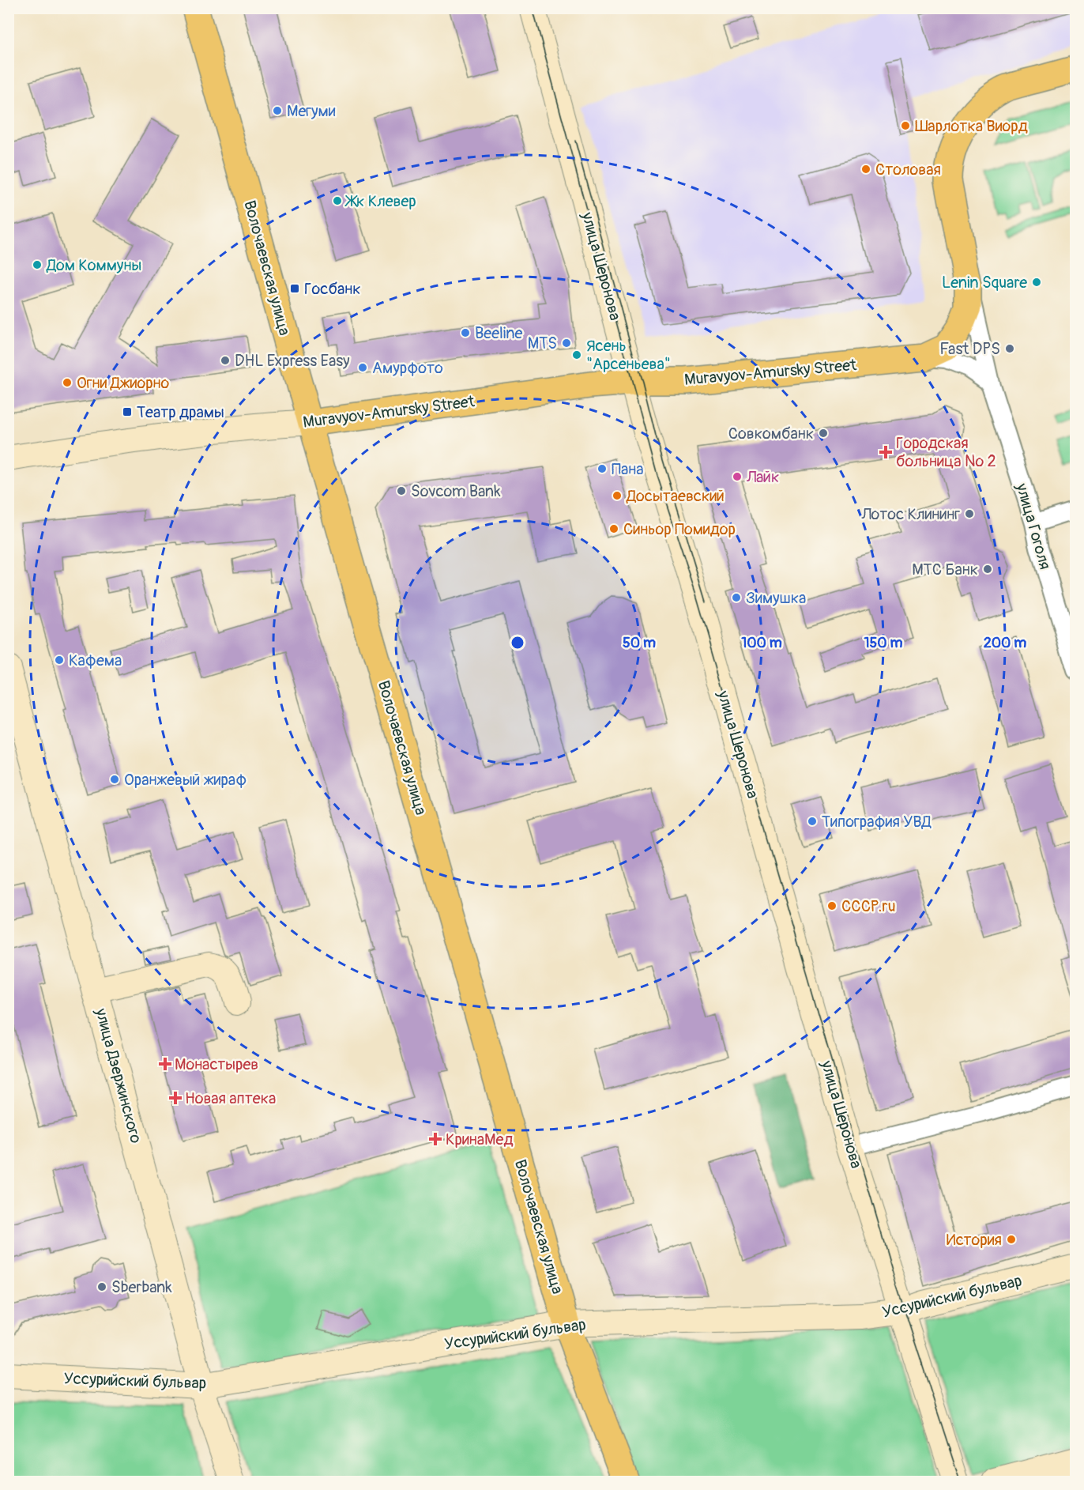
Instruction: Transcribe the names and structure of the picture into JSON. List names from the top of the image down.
{
  "streets": {
    "main road": ["Волочаевская улица", "Muravyov-Amursky Street"],
    "street": [
      "улица Шеронова",
      "улица Гоголя",
      "улица Дзержинского",
      "Уссурийский бульвар"
    ]
  },
  "crossings": [
    ["улица Шеронова", "Muravyov-Amursky Street"],
    ["улица Шеронова", "Уссурийский бульвар"],
    ["Волочаевская улица", "Muravyov-Amursky Street"],
    ["Волочаевская улица", "Уссурийский бульвар"],
    ["Muravyov-Amursky Street", "улица Гоголя"],
    ["улица Дзержинского", "Уссурийский бульвар"]
  ],
  "places": {
    "other": [
      "Мегуми",
      "Шарлотка Виорд",
      "Столовая",
      "Жк Клевер",
      "Дом Коммуны",
      "Lenin Square",
      "Beeline",
      "MTS",
      "Fast DPS",
      "Ясень \"Арсеньева\"",
      "DHL Express Easy",
      "Амурфото",
      "Огни Джиорно",
      "Совкомбанк",
      "Пана",
      "Лайк",
      "Sovcom Bank",
      "Досытаевский",
      "Лотос Клининг",
      "Синьор Помидор",
      "МТС Банк",
      "Зимушка",
      "Кафема",
      "Оранжевый жираф",
      "Типография УВД",
      "СССР.ru",
      "История",
      "Sberbank"
    ],
    "transit": ["Госбанк", "Театр драмы"],
    "health": [
      "Городская больница № 2",
      "Монастырев",
      "Новая аптека",
      "КринаМед"
    ]
  },
  "rings": [
    "50 m",
    "100 m",
    "150 m",
    "200 m"
  ]
}
